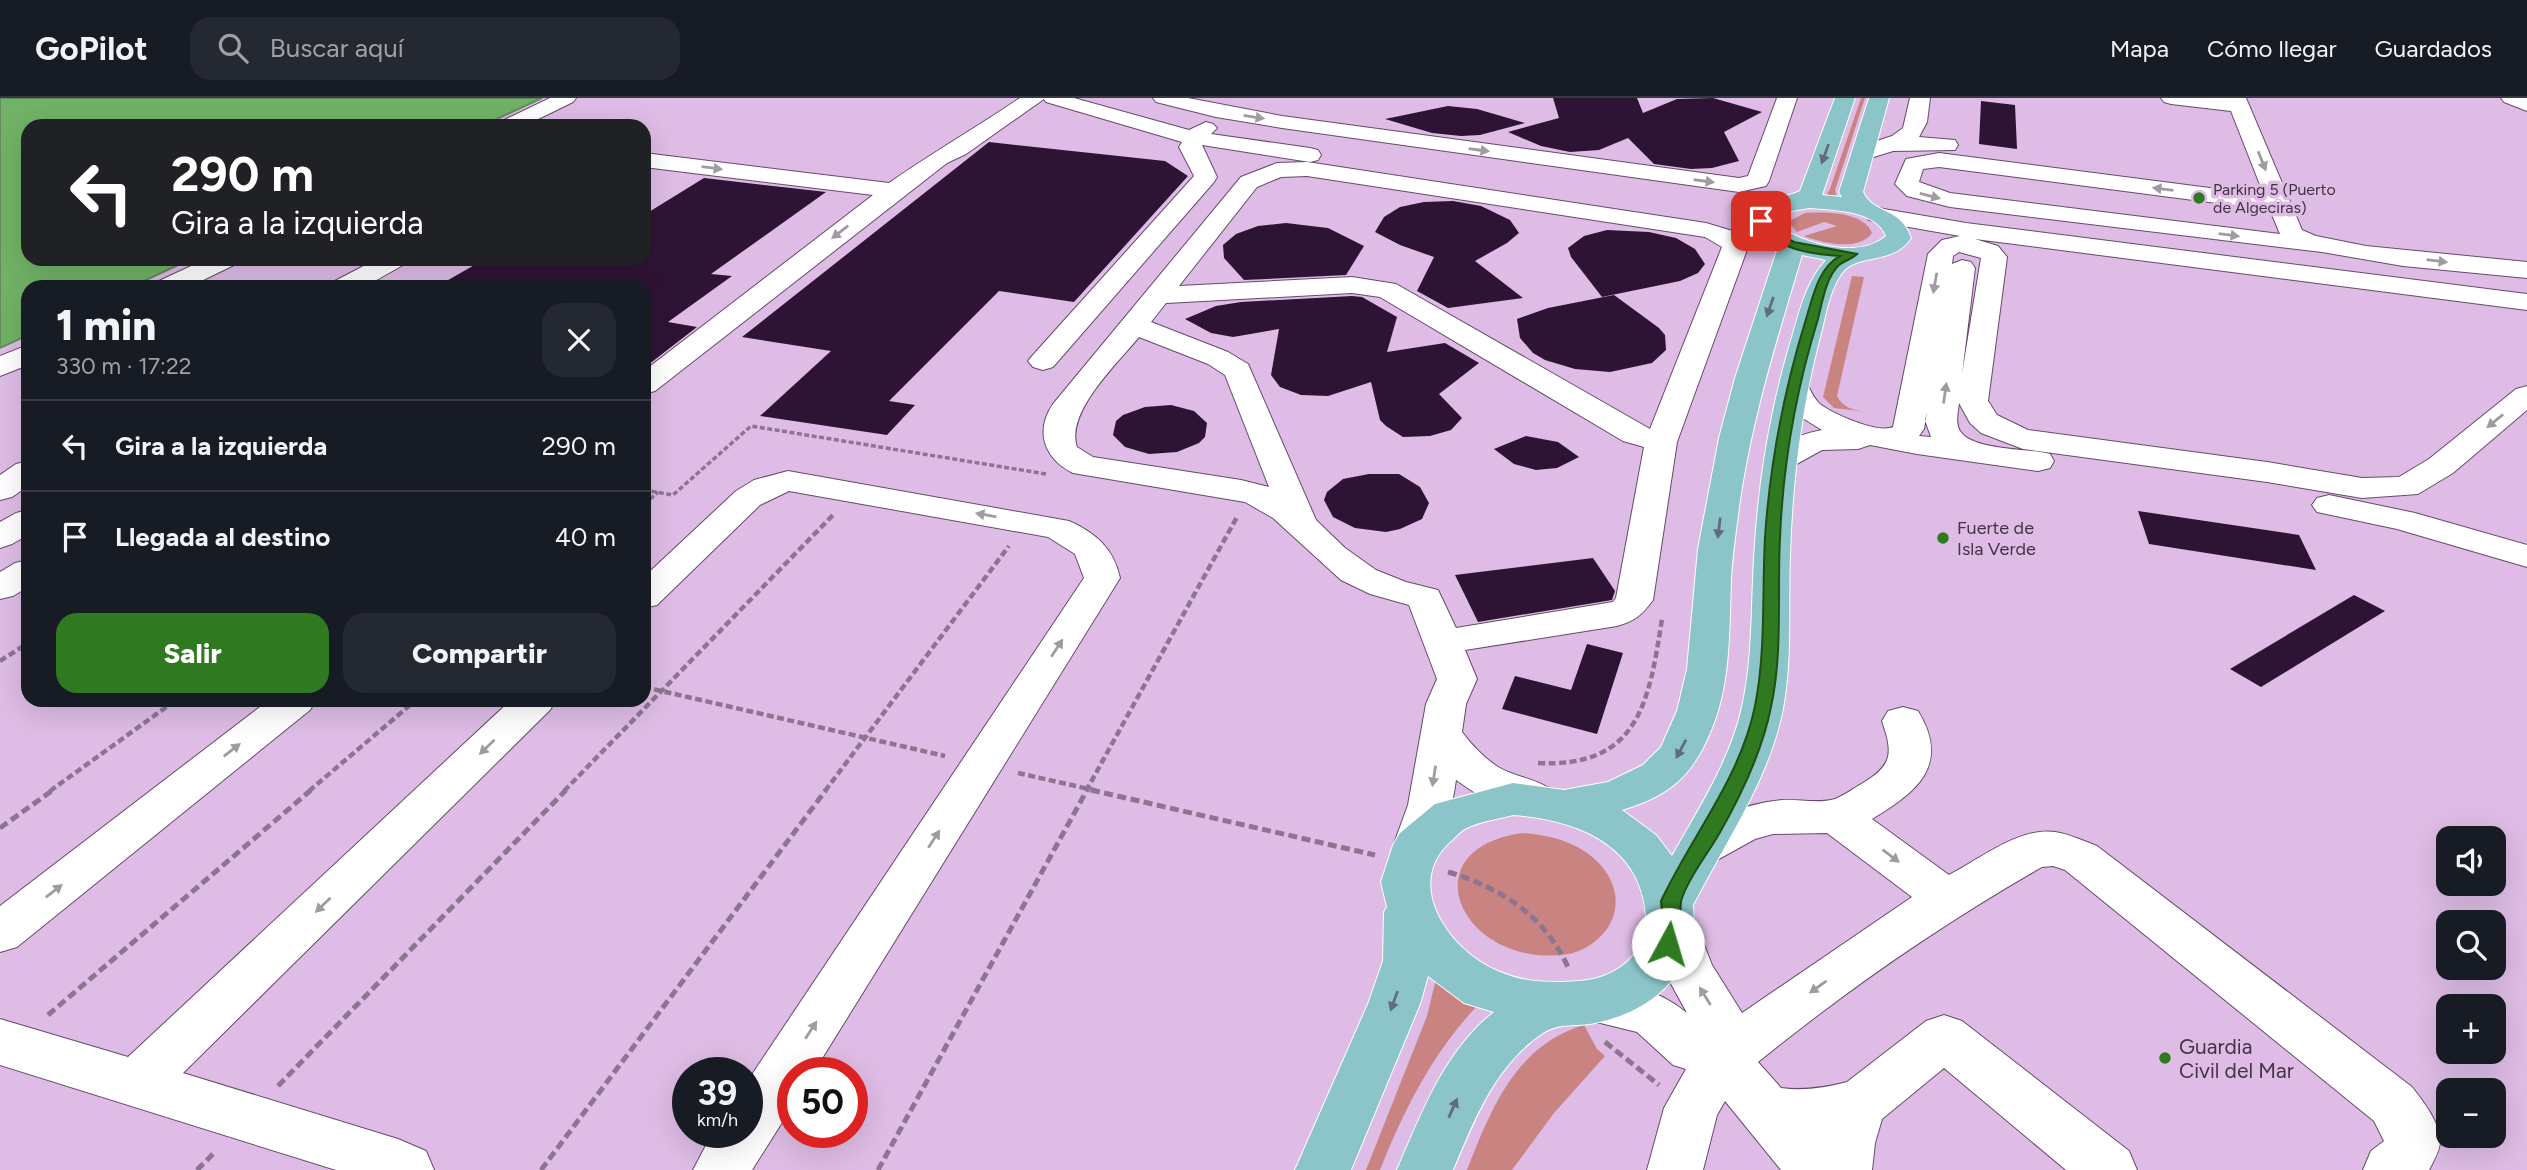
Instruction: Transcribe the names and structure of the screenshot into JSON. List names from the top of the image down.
{
  "places": ["Parking 5 (Puerto de Algeciras)", "Fuerte de Isla Verde", "Guardia Civil del Mar"],
  "page": {
    "header": "GoPilot",
    "search": "Buscar aquí",
    "nav": ["Mapa", "Cómo llegar", "Guardados"],
    "turn": ["290 m", "Gira a la izquierda"],
    "heading": ["1 min", "330 m · 17:22"],
    "list": [
      {
        "name": "Gira a la izquierda",
        "value": "290 m"
      },
      {
        "name": "Llegada al destino",
        "value": "40 m"
      }
    ],
    "buttons": ["Salir", "Compartir"],
    "map_buttons": ["+", "−"],
    "speed": "39 km/h",
    "limit": "50"
  }
}
